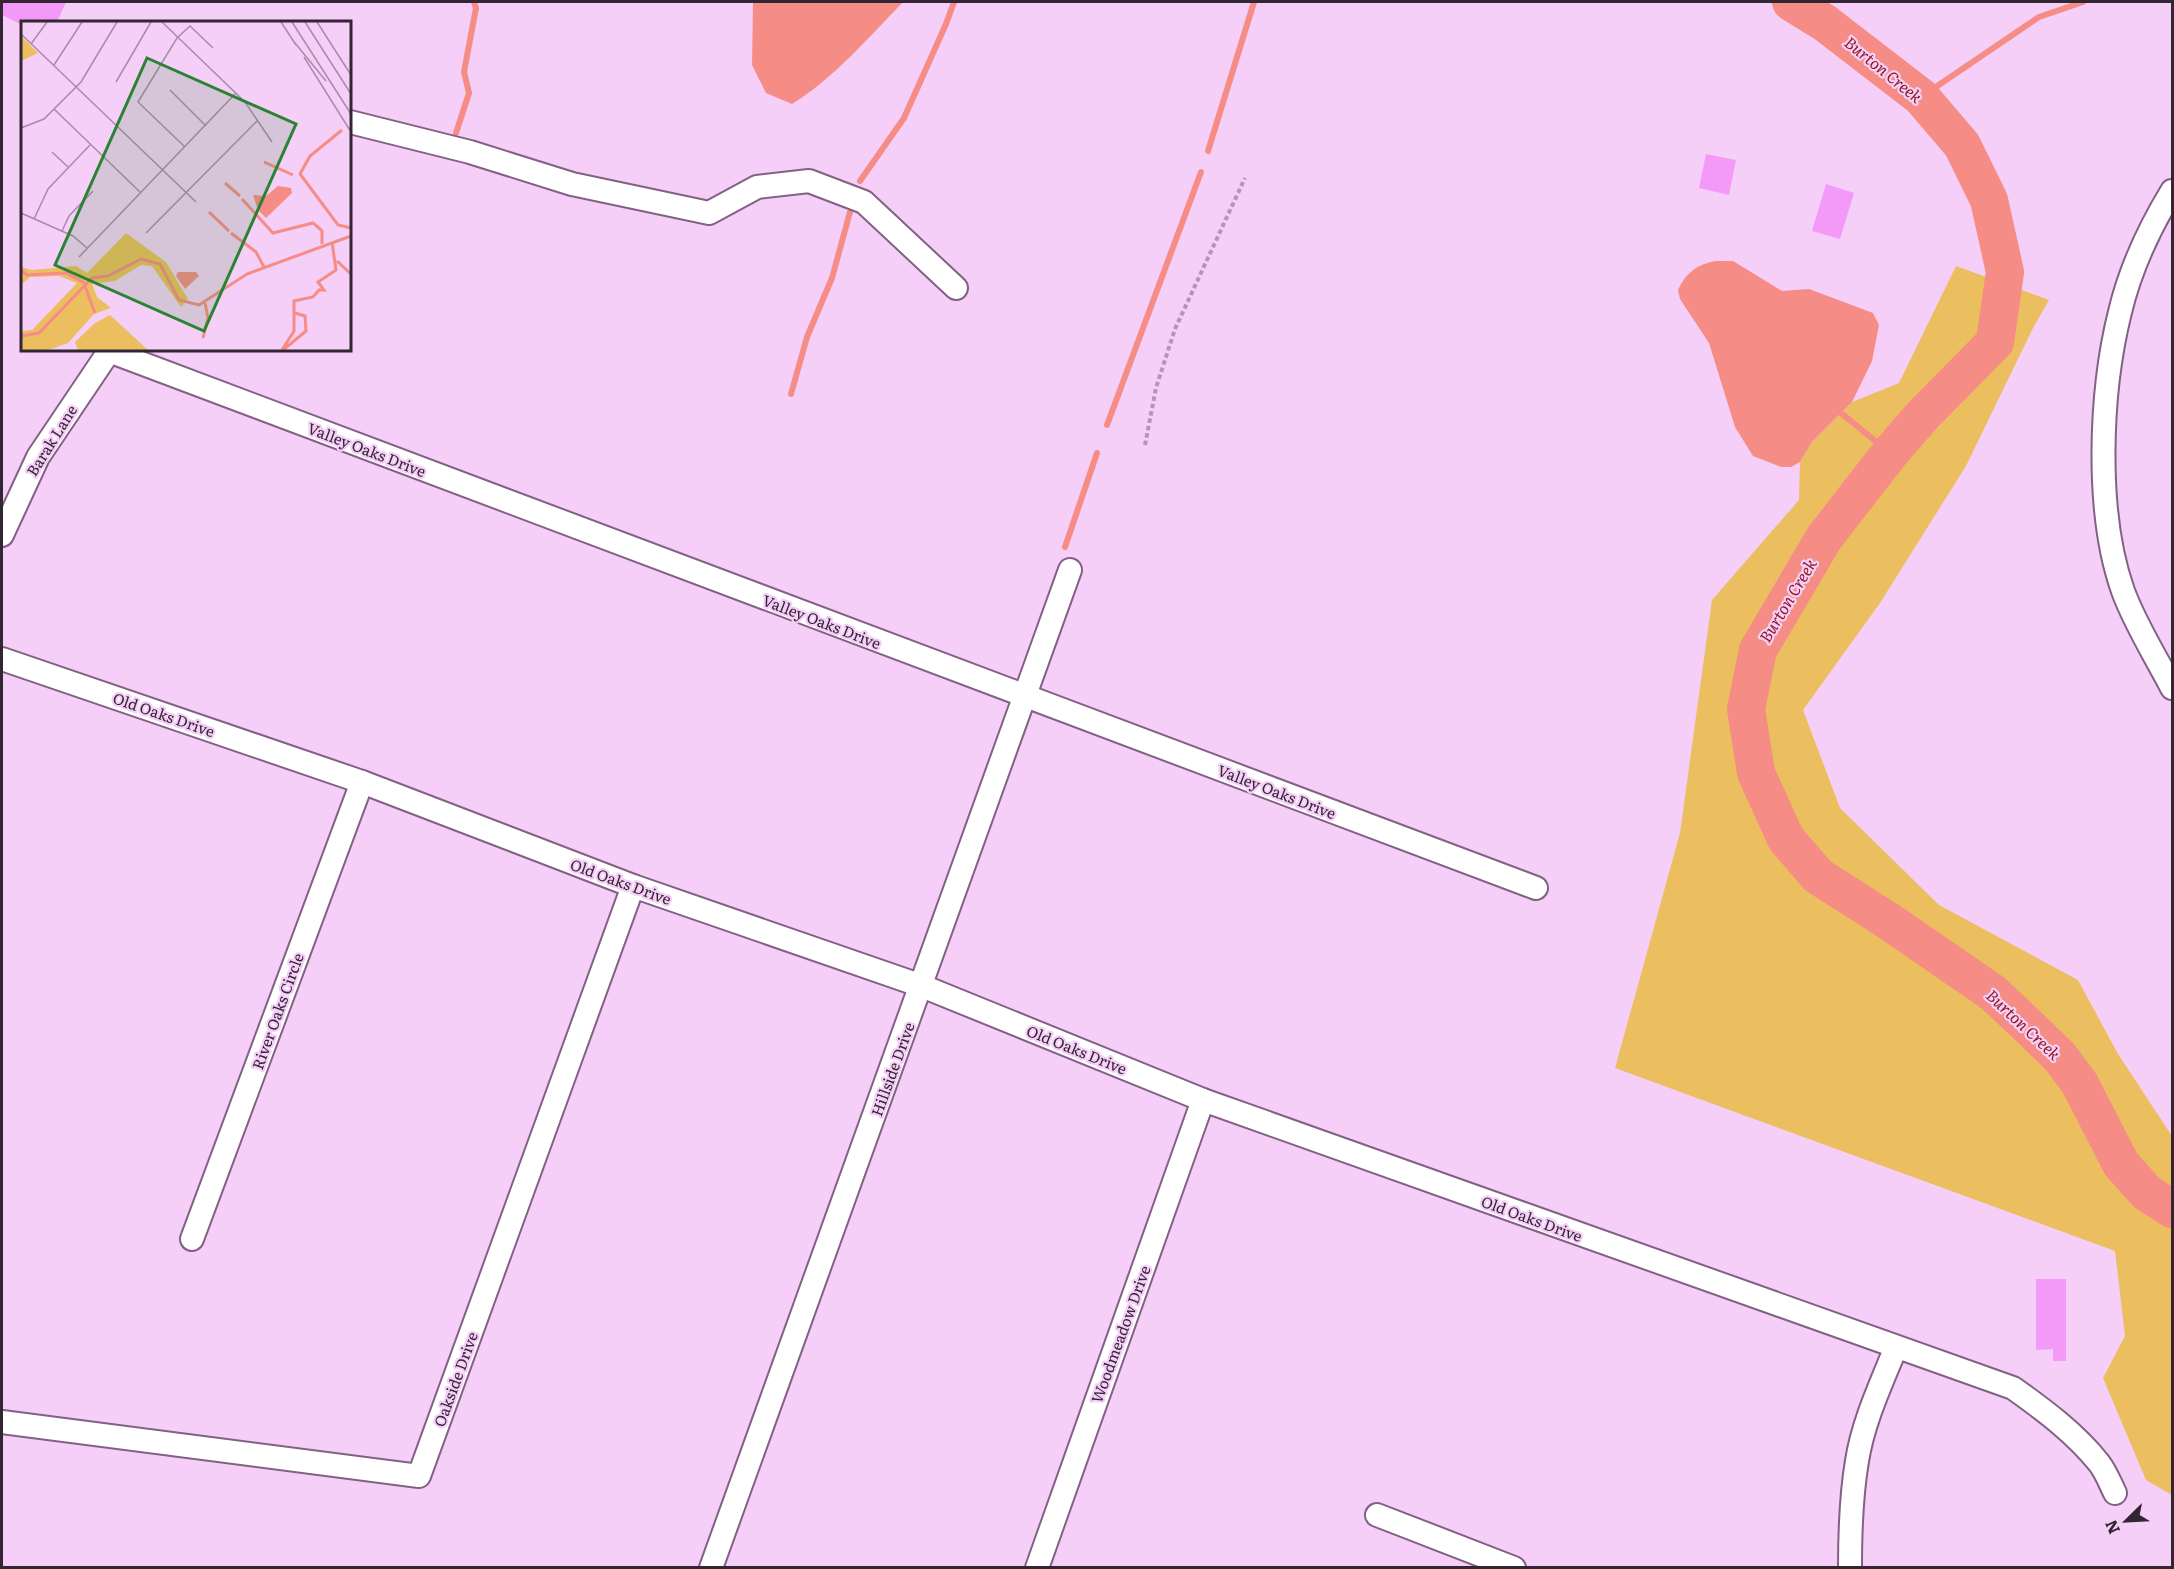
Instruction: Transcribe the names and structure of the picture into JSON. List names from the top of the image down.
{
  "streets": {
    "street": [
      "Barak Lane",
      "Valley Oaks Drive",
      "Old Oaks Drive",
      "River Oaks Circle",
      "Hillside Drive",
      "Woodmeadow Drive",
      "Oakside Drive"
    ]
  },
  "crossings": [
    ["Valley Oaks Drive", "Hillside Drive"],
    ["Old Oaks Drive", "River Oaks Circle"],
    ["Old Oaks Drive", "Hillside Drive"],
    ["Old Oaks Drive", "Woodmeadow Drive"],
    ["Old Oaks Drive", "Oakside Drive"]
  ],
  "water": ["Burton Creek"],
  "north": "bottom left"
}
